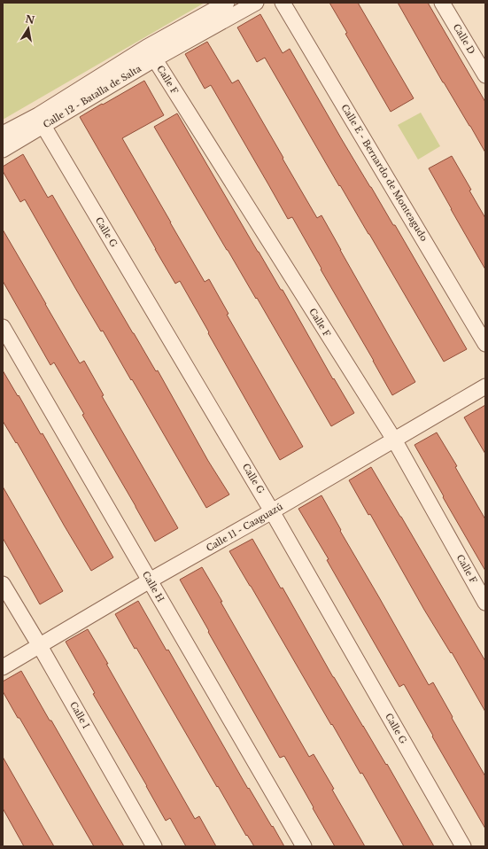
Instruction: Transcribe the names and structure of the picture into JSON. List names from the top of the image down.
{
  "streets": {
    "street": [
      "Calle D",
      "Calle F",
      "Calle 12 - Batalla de Salta",
      "Calle E - Bernardo de Monteagudo",
      "Calle G",
      "Calle 11 - Caaguazú",
      "Calle H",
      "Calle I"
    ]
  },
  "crossings": [
    ["Calle F", "Calle 12 - Batalla de Salta"],
    ["Calle F", "Calle 11 - Caaguazú"],
    ["Calle 12 - Batalla de Salta", "Calle G"],
    ["Calle G", "Calle 11 - Caaguazú"],
    ["Calle 11 - Caaguazú", "Calle H"],
    ["Calle 11 - Caaguazú", "Calle I"]
  ],
  "north": "top"
}
